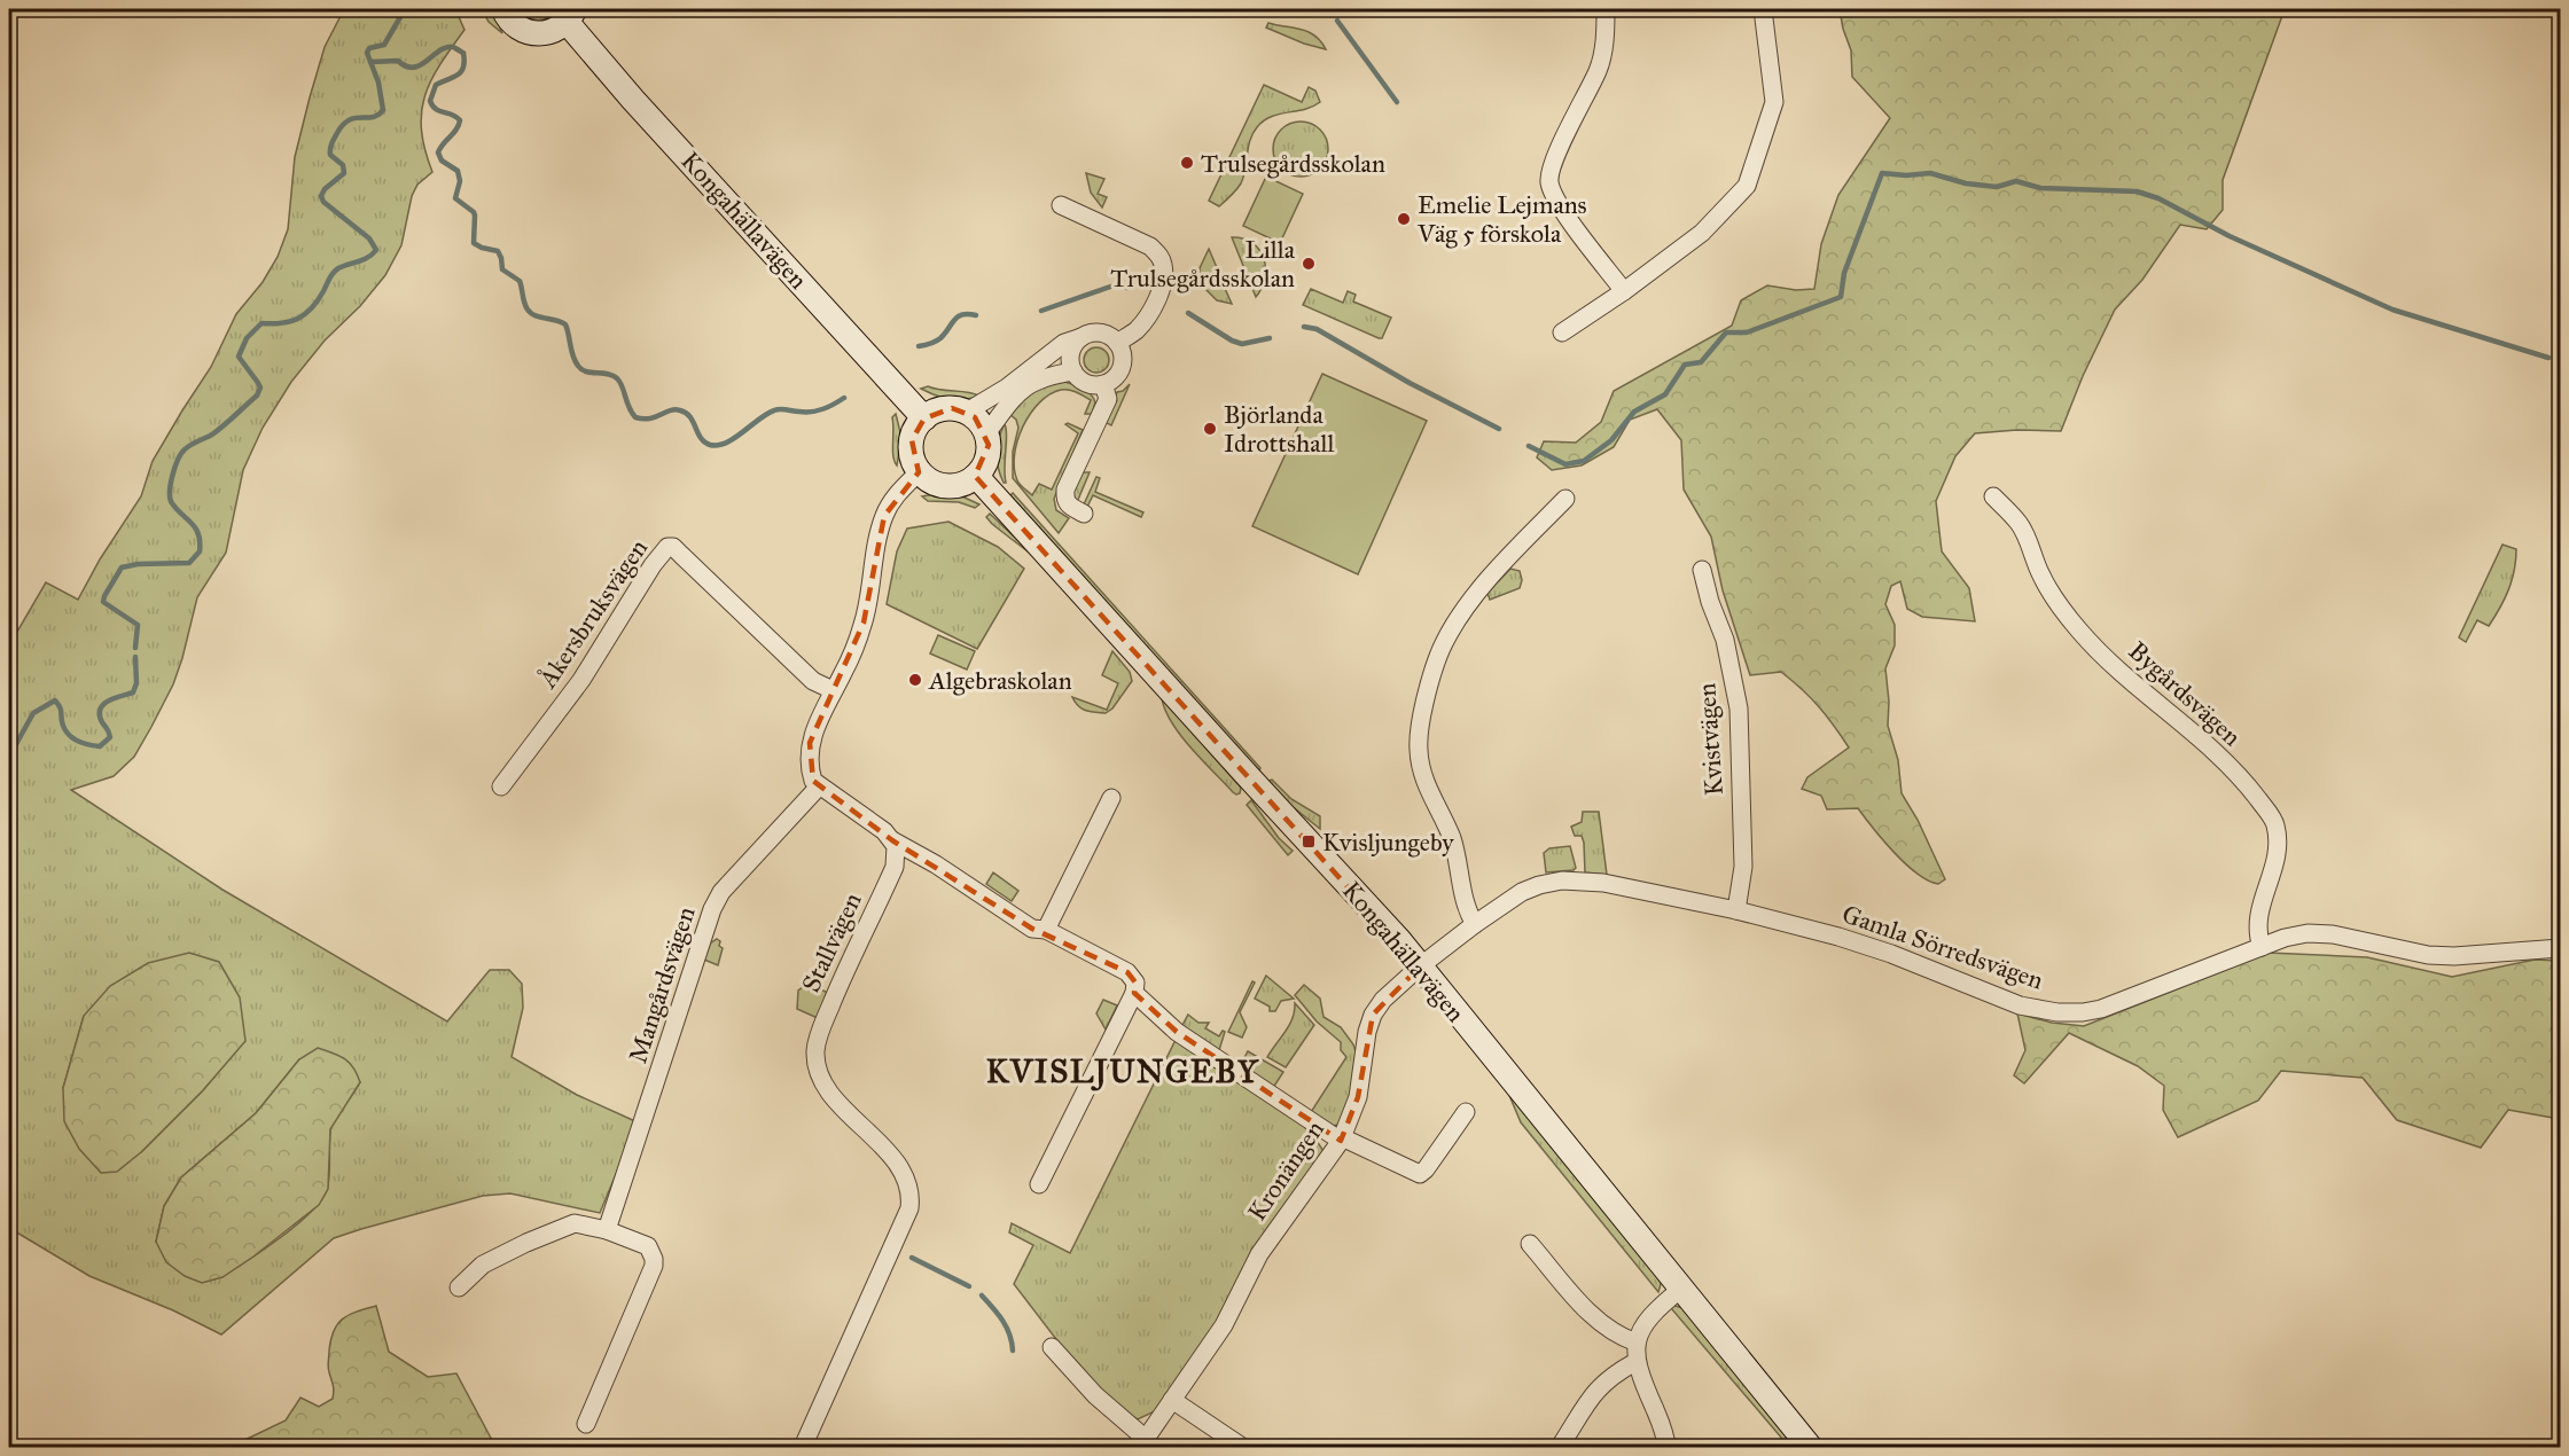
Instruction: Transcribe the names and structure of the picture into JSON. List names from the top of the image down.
{
  "streets": {
    "street": [
      "Kongahällavägen",
      "Åkersbruksvägen",
      "Bygårdsvägen",
      "Kvistvägen",
      "Stallvägen",
      "Gamla Sörredsvägen",
      "Mangårdsvägen",
      "Kronängen"
    ]
  },
  "crossings": [
    ["Kongahällavägen", "Gamla Sörredsvägen"],
    ["Kongahällavägen", "Kronängen"],
    ["Bygårdsvägen", "Gamla Sörredsvägen"],
    ["Kvistvägen", "Gamla Sörredsvägen"],
    ["Gamla Sörredsvägen", "Kronängen"]
  ],
  "districts": ["KVISLJUNGEBY"],
  "places": {
    "other": [
      "Trulsegårdsskolan",
      "Emelie Lejmans Väg 5 förskola",
      "Lilla Trulsegårdsskolan",
      "Björlanda Idrottshall",
      "Algebraskolan"
    ],
    "transit": ["Kvisljungeby"]
  }
}
